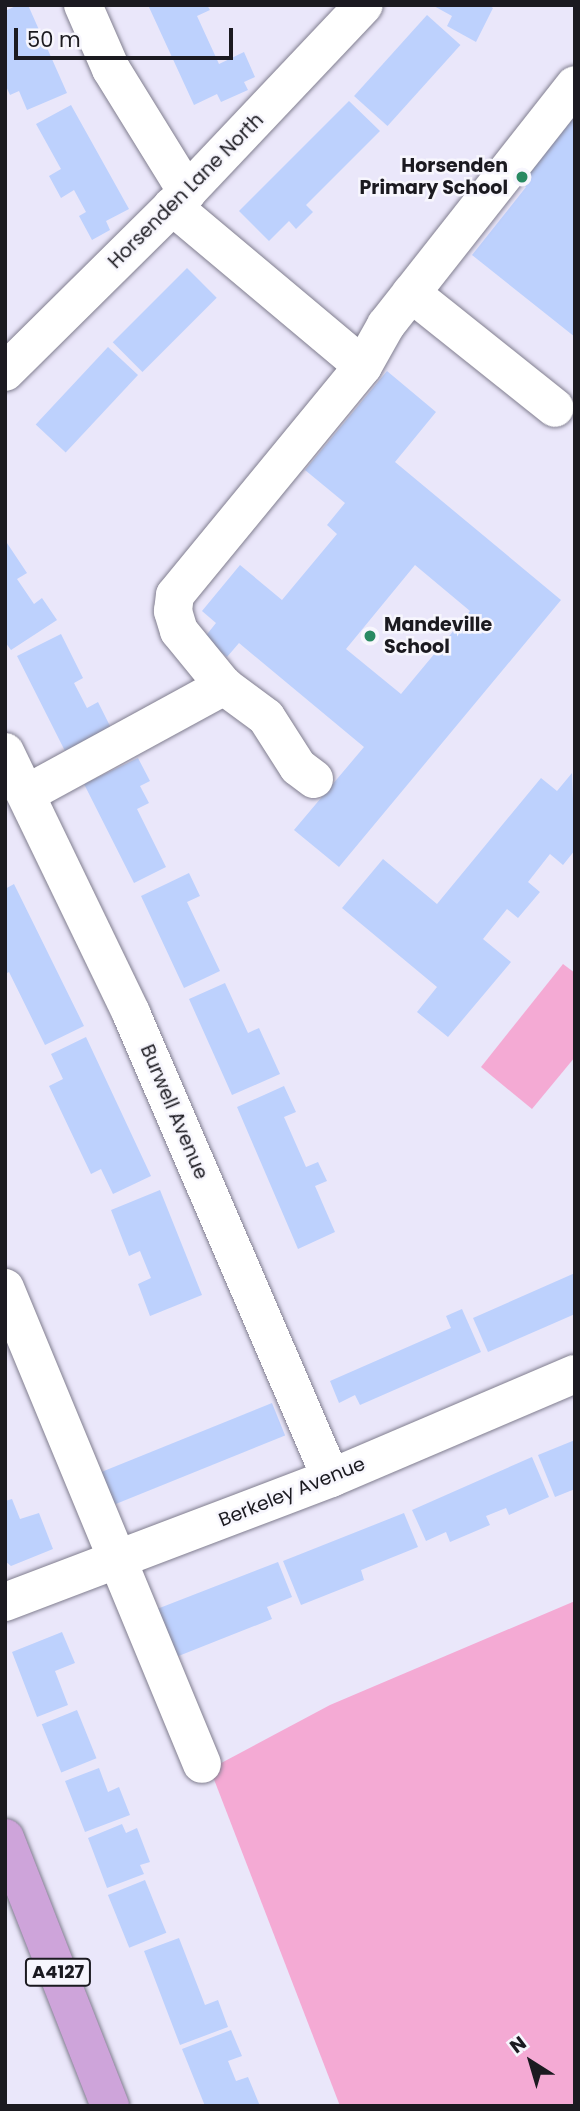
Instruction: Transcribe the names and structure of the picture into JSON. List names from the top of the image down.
{
  "streets": {
    "main road": ["A4127"],
    "street": ["Horsenden Lane North", "Burwell Avenue", "Berkeley Avenue"]
  },
  "crossings": [
    ["Burwell Avenue", "Berkeley Avenue"]
  ],
  "places": ["Horsenden Primary School", "Mandeville School"],
  "scale_bar": "50 m",
  "north": "top left"
}
